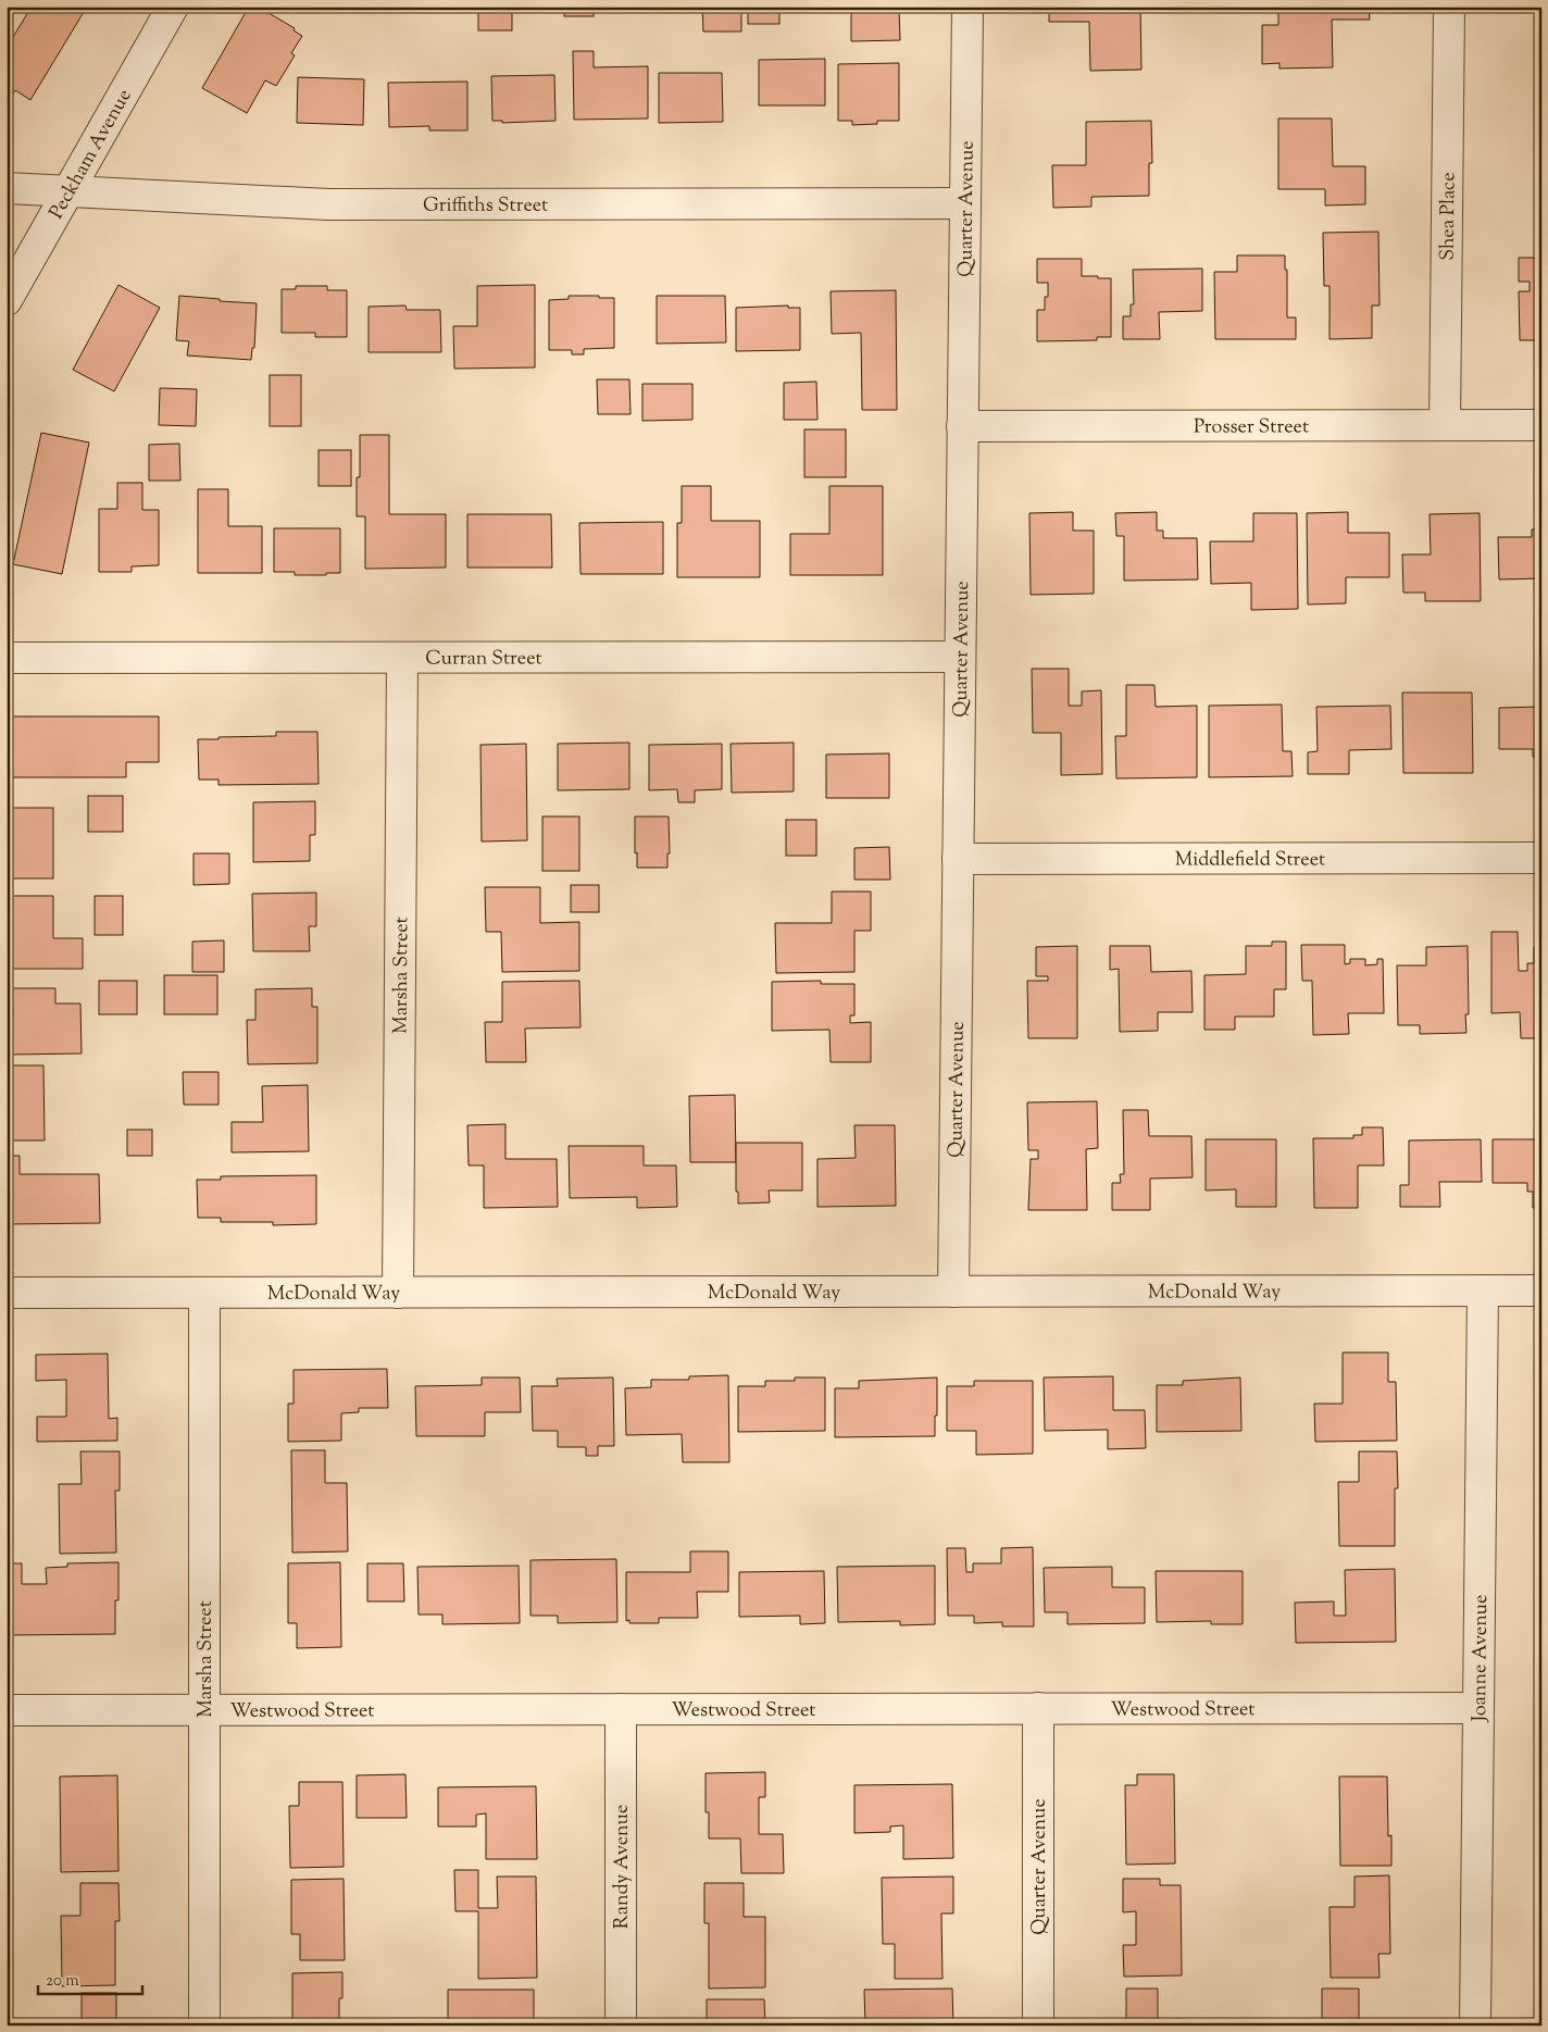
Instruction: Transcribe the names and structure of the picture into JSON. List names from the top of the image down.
{
  "streets": {
    "street": [
      "Peckham Avenue",
      "Griffiths Street",
      "Quarter Avenue",
      "Shea Place",
      "Prosser Street",
      "Curran Street",
      "Middlefield Street",
      "Marsha Street",
      "McDonald Way",
      "Joanne Avenue",
      "Westwood Street",
      "Randy Avenue"
    ]
  },
  "crossings": [
    ["Peckham Avenue", "Griffiths Street"],
    ["Griffiths Street", "Quarter Avenue"],
    ["Quarter Avenue", "Prosser Street"],
    ["Quarter Avenue", "Curran Street"],
    ["Quarter Avenue", "Middlefield Street"],
    ["Quarter Avenue", "McDonald Way"],
    ["Quarter Avenue", "Westwood Street"],
    ["Shea Place", "Prosser Street"],
    ["Curran Street", "Marsha Street"],
    ["Marsha Street", "McDonald Way"],
    ["Marsha Street", "Westwood Street"],
    ["McDonald Way", "Joanne Avenue"],
    ["Joanne Avenue", "Westwood Street"],
    ["Westwood Street", "Randy Avenue"]
  ],
  "scale_bar": "20 m"
}
